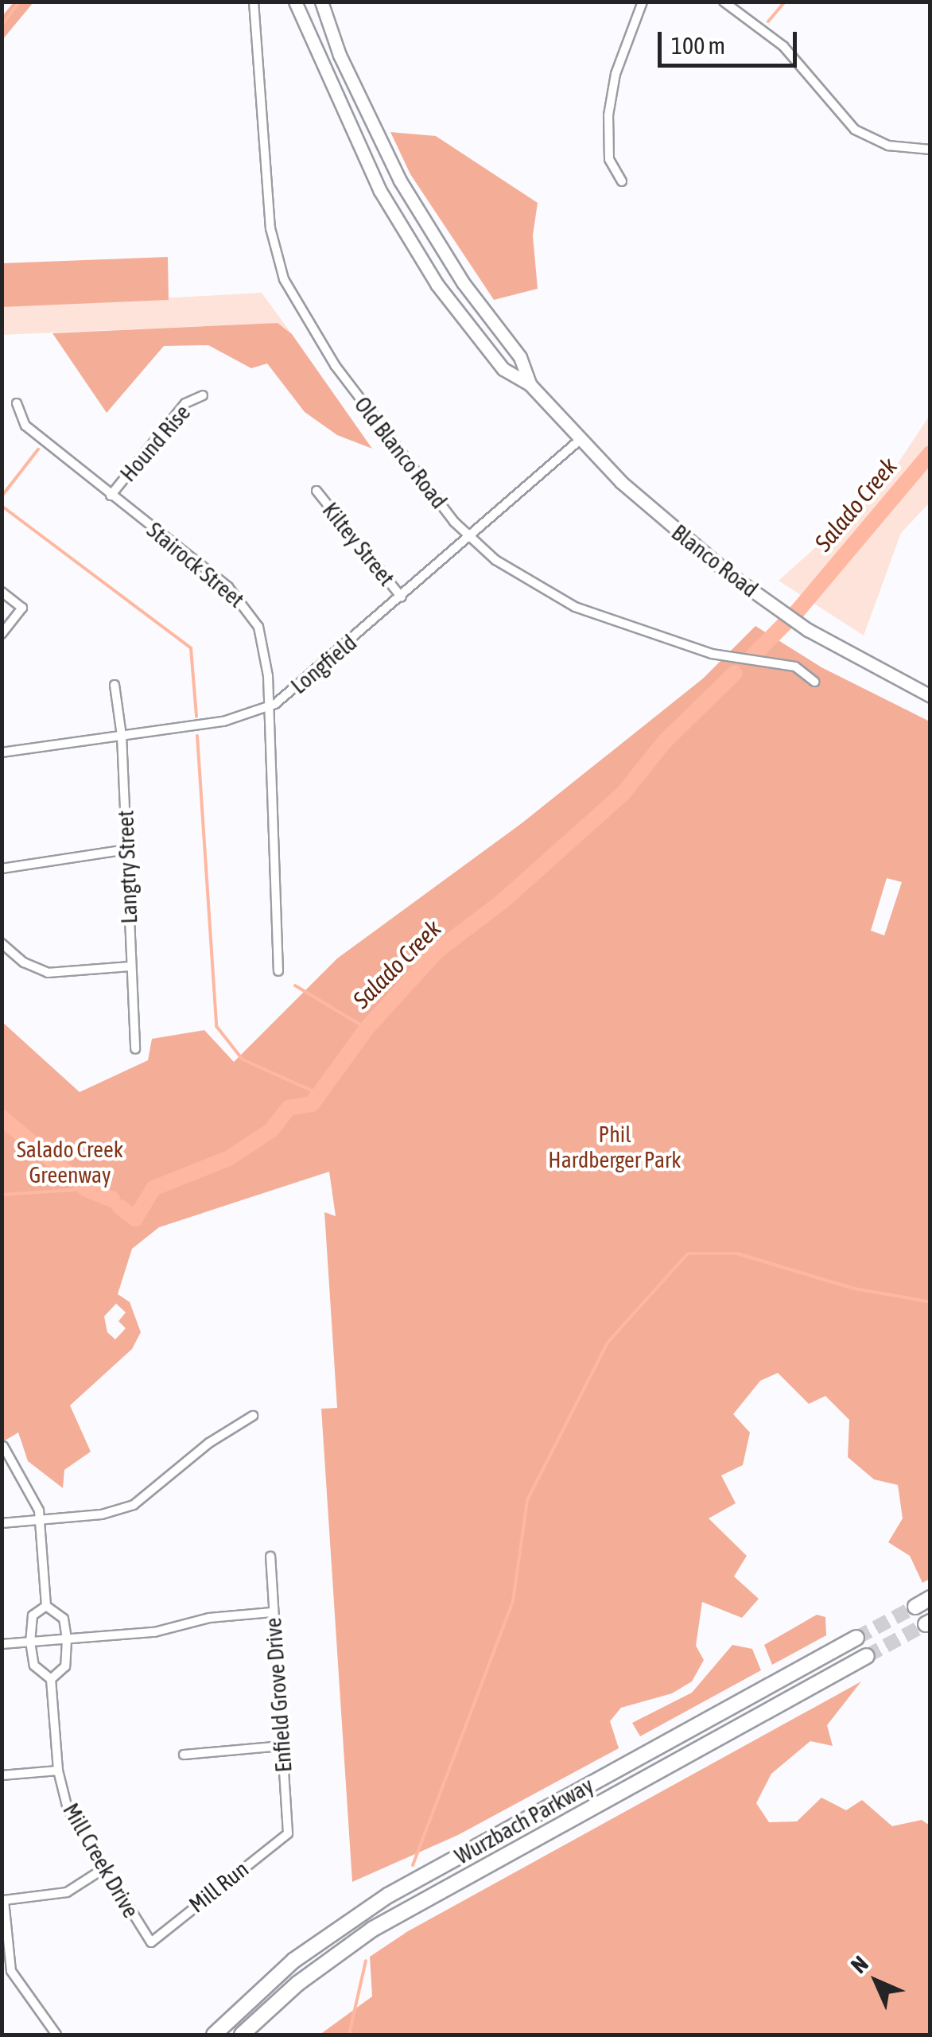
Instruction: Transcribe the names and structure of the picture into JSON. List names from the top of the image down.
{
  "streets": {
    "highway": ["Wurzbach Parkway"],
    "main road": ["Blanco Road"],
    "street": [
      "Hound Rise",
      "Old Blanco Road",
      "Kiltey Street",
      "Stairock Street",
      "Longfield",
      "Langtry Street",
      "Enfield Grove Drive",
      "Mill Creek Drive",
      "Mill Run"
    ]
  },
  "crossings": [
    ["Hound Rise", "Stairock Street"],
    ["Old Blanco Road", "Longfield"],
    ["Kiltey Street", "Longfield"],
    ["Blanco Road", "Longfield"],
    ["Stairock Street", "Longfield"],
    ["Longfield", "Langtry Street"],
    ["Enfield Grove Drive", "Mill Run"],
    ["Mill Creek Drive", "Mill Run"]
  ],
  "water": ["Salado Creek"],
  "parks": ["Phil Hardberger Park", "Salado Creek Greenway"],
  "scale_bar": "100 m",
  "north": "top left"
}
